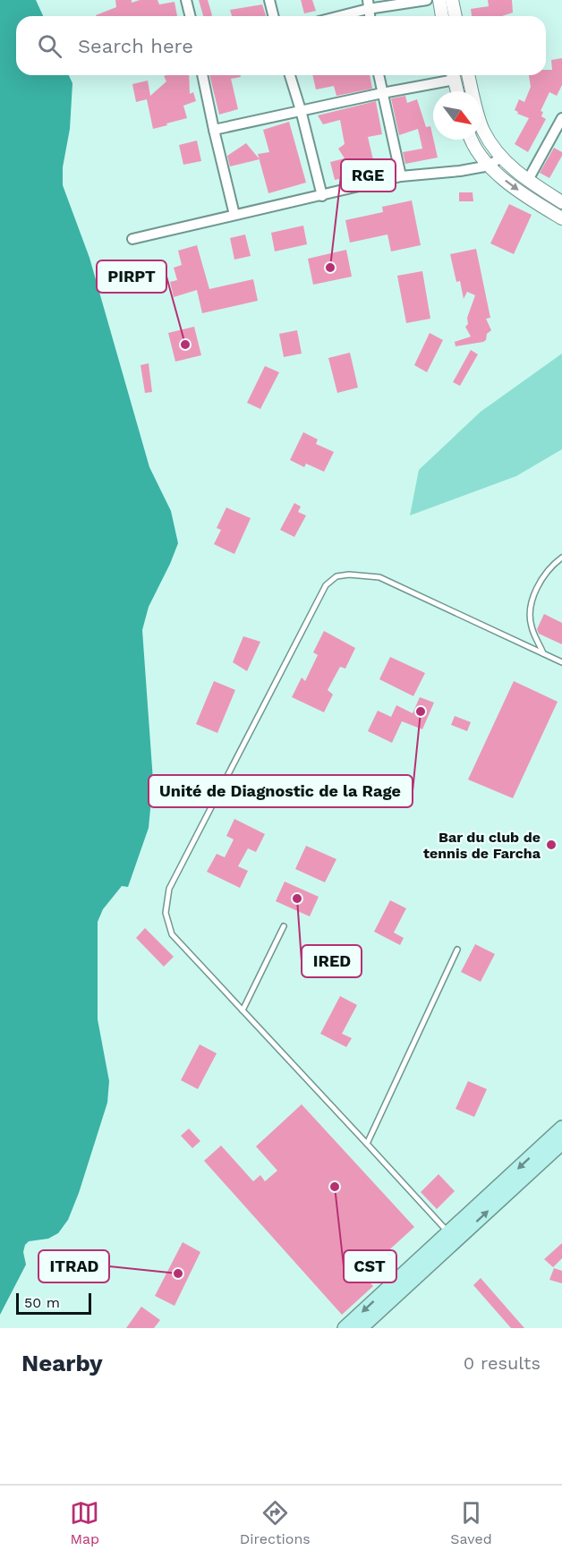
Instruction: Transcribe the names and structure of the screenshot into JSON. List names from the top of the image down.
{
  "places": [
    "RGE",
    "PIRPT",
    "Unité de Diagnostic de la Rage",
    "Bar du club de tennis de Farcha",
    "IRED",
    "CST",
    "ITRAD"
  ],
  "scale_bar": "50 m",
  "north": "bottom right",
  "page": {
    "search": "Search here",
    "scale": "50 m",
    "heading": ["Nearby", "0 results"],
    "nav": ["Map", "Directions", "Saved"]
  }
}
